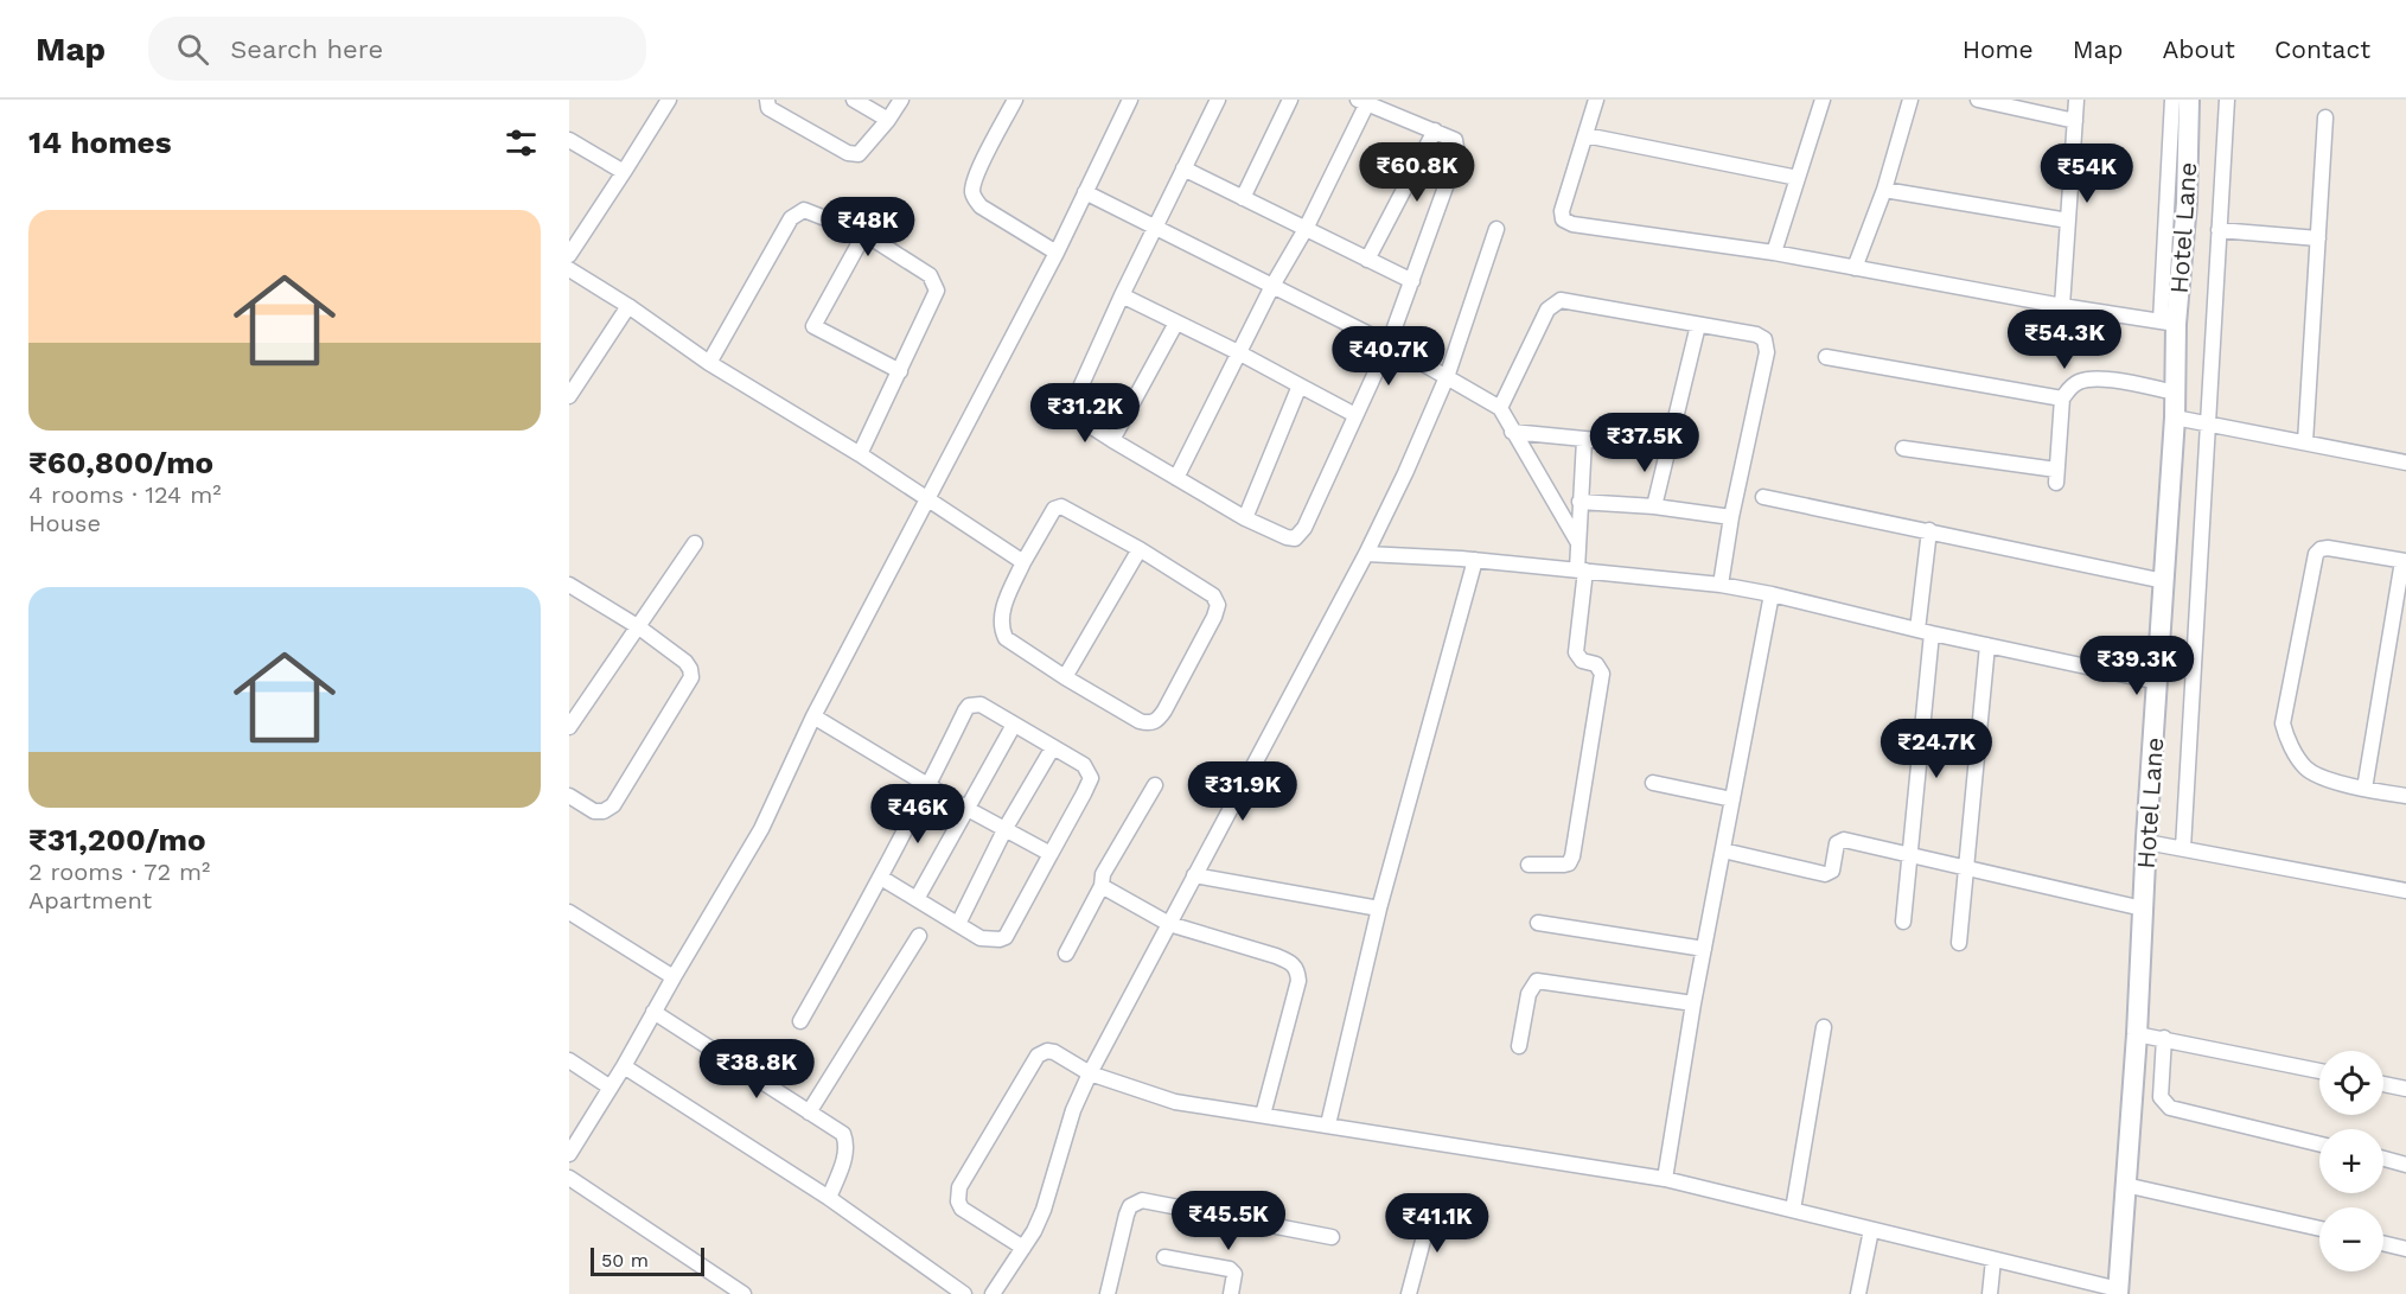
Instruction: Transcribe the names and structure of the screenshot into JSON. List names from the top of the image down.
{
  "streets": {
    "street": ["Hotel Lane"]
  },
  "scale_bar": "50 m",
  "page": {
    "header": "Map",
    "search": "Search here",
    "nav": [
      "Home",
      "Map",
      "About",
      "Contact"
    ],
    "heading": "14 homes",
    "price": [
      "₹60.8K",
      "₹54K",
      "₹48K",
      "₹54.3K",
      "₹40.7K",
      "₹31.2K",
      "₹37.5K",
      "₹39.3K",
      "₹24.7K",
      "₹31.9K",
      "₹46K",
      "₹38.8K",
      "₹45.5K",
      "₹41.1K"
    ],
    "list": [
      {
        "name": "₹60,800/mo",
        "note": "4 rooms · 124 m² · House"
      },
      {
        "name": "₹31,200/mo",
        "note": "2 rooms · 72 m² · Apartment"
      }
    ],
    "map_buttons": ["+", "−"],
    "scale": "50 m"
  }
}
